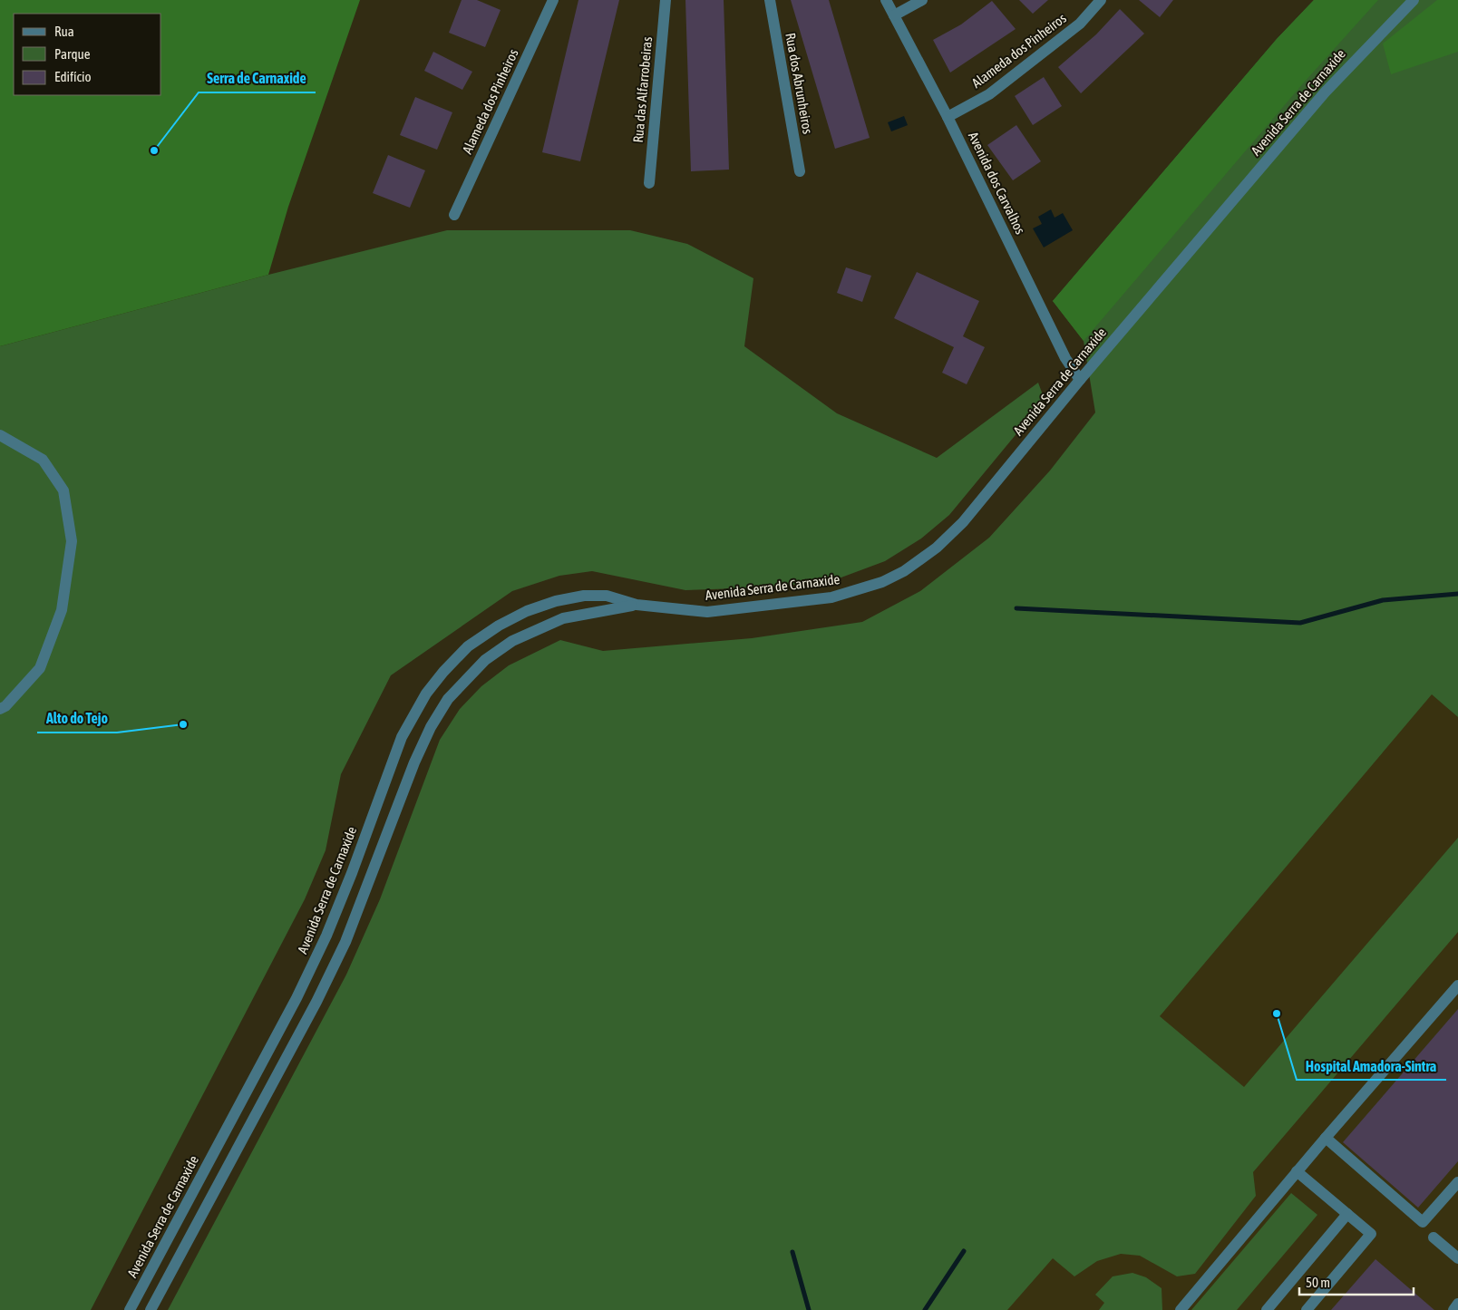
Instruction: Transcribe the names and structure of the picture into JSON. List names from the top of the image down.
{
  "streets": {
    "street": [
      "Alameda dos Pinheiros",
      "Rua dos Abrunheiros",
      "Rua das Alfarrobeiras",
      "Avenida Serra de Carnaxide",
      "Avenida dos Carvalhos"
    ]
  },
  "crossings": [
    ["Alameda dos Pinheiros", "Avenida dos Carvalhos"],
    ["Avenida Serra de Carnaxide", "Avenida dos Carvalhos"]
  ],
  "places": ["Serra de Carnaxide", "Alto do Tejo", "Hospital Amadora-Sintra"],
  "legend": ["Rua", "Parque", "Edifício"],
  "scale_bar": "50 m"
}
